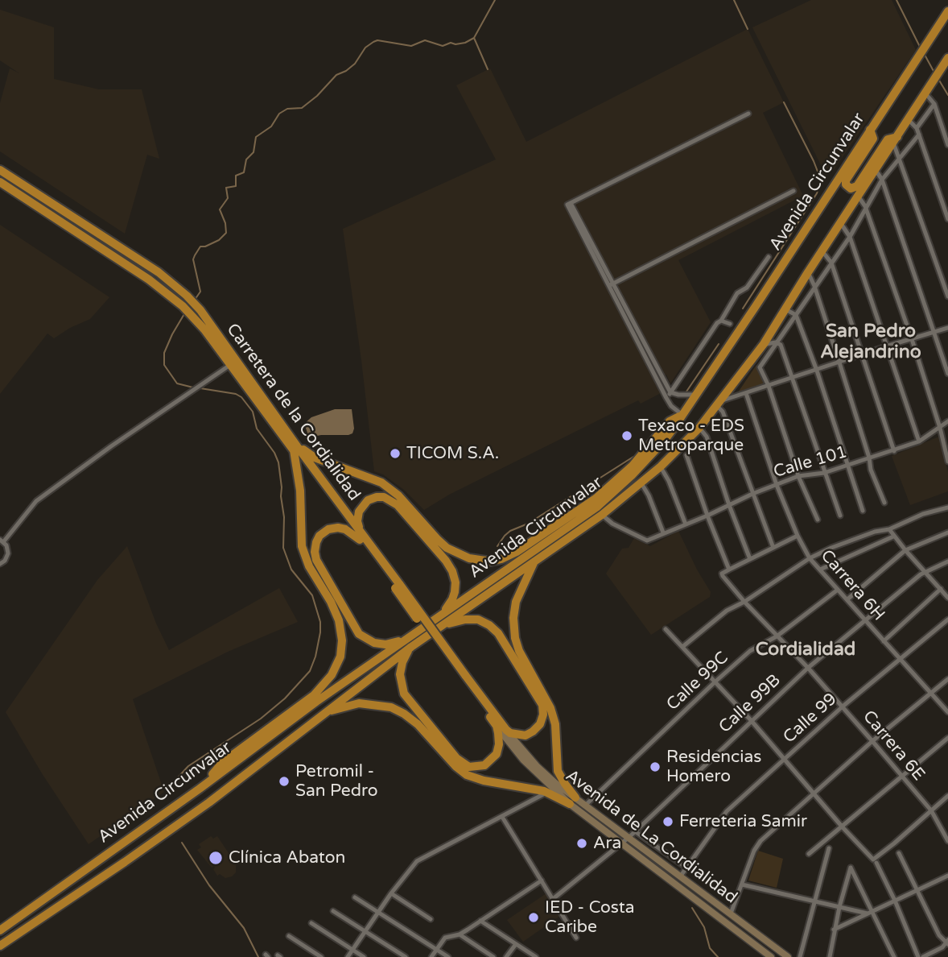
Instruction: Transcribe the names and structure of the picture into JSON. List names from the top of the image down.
{
  "streets": {
    "highway": ["Avenida Circunvalar", "Carretera de la Cordialidad"],
    "main road": ["Avenida de La Cordialidad"],
    "street": [
      "Calle 101",
      "Carrera 6H",
      "Calle 99C",
      "Calle 99B",
      "Calle 99",
      "Carrera 6E"
    ]
  },
  "crossings": [
    ["Avenida Circunvalar", "Calle 101"],
    ["Carretera de la Cordialidad", "Avenida de La Cordialidad"],
    ["Calle 101", "Carrera 6H"],
    ["Carrera 6H", "Calle 99C"],
    ["Carrera 6H", "Calle 99B"],
    ["Carrera 6H", "Calle 99"],
    ["Calle 99C", "Carrera 6E"],
    ["Calle 99C", "Avenida de La Cordialidad"],
    ["Calle 99B", "Carrera 6E"],
    ["Calle 99B", "Avenida de La Cordialidad"],
    ["Calle 99", "Carrera 6E"],
    ["Calle 99", "Avenida de La Cordialidad"]
  ],
  "districts": ["San Pedro Alejandrino", "Cordialidad"],
  "places": [
    "Texaco - EDS Metroparque",
    "TICOM S.A.",
    "Residencias Homero",
    "Petromil - San Pedro",
    "Ferreteria Samir",
    "Ara",
    "Clínica Abaton",
    "IED - Costa Caribe"
  ]
}
